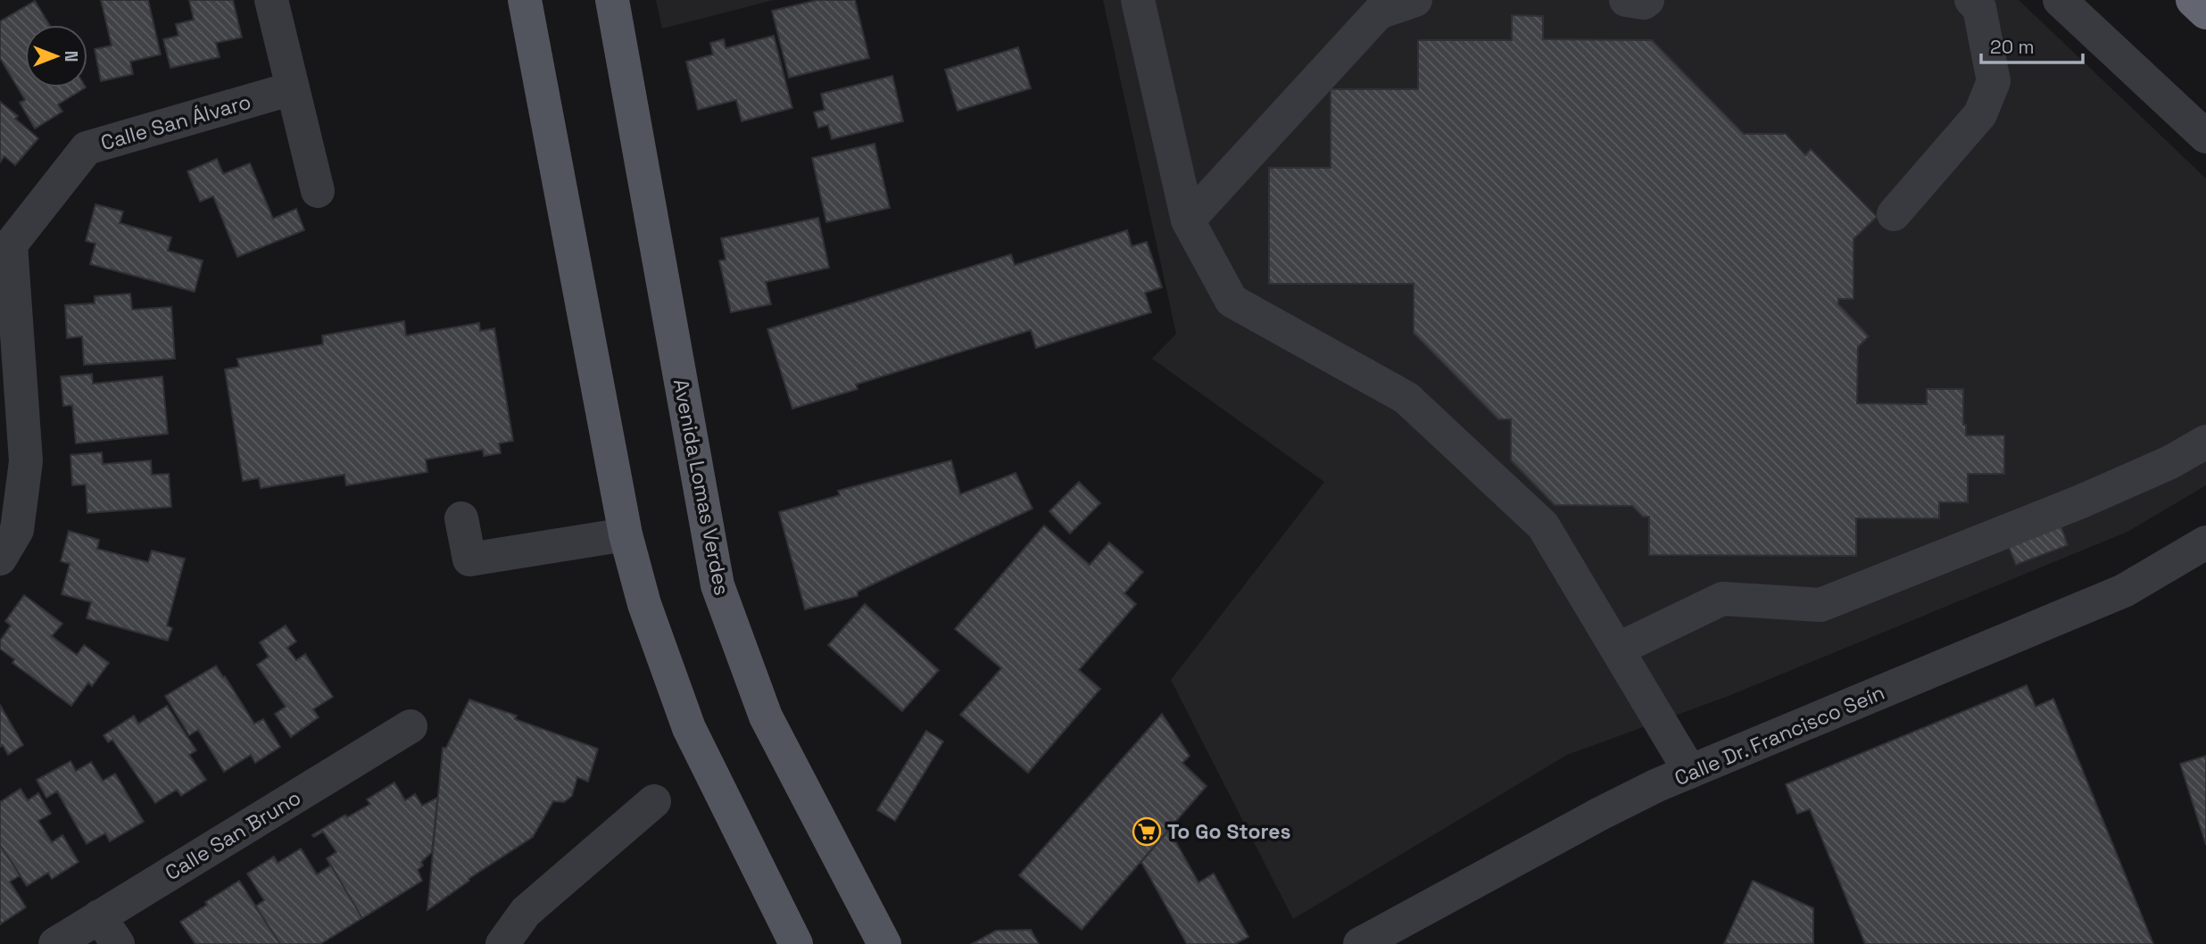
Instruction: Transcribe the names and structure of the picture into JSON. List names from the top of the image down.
{
  "streets": {
    "main road": ["Avenida Lomas Verdes"],
    "street": ["Calle San Álvaro", "Calle Dr. Francisco Seín", "Calle San Bruno"]
  },
  "places": {
    "supermarket": ["To Go Stores"]
  },
  "scale_bar": "20 m",
  "north": "right"
}
